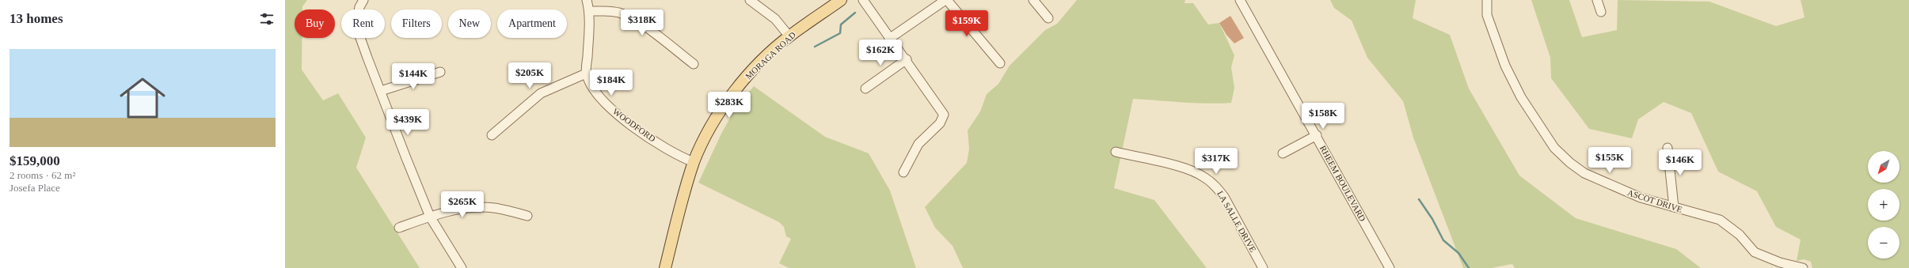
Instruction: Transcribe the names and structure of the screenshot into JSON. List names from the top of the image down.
{
  "streets": {
    "main road": ["MORAGA ROAD"],
    "street": [
      "WOODFORD",
      "RHEEM BOULEVARD",
      "ASCOT DRIVE",
      "LA SALLE DRIVE"
    ]
  },
  "crossings": [
    ["MORAGA ROAD", "WOODFORD"]
  ],
  "north": "bottom left",
  "page": {
    "heading": "13 homes",
    "price": [
      "$318K",
      "$159K",
      "$162K",
      "$205K",
      "$144K",
      "$184K",
      "$283K",
      "$158K",
      "$439K",
      "$155K",
      "$317K",
      "$146K",
      "$265K"
    ],
    "chip": [
      "Buy",
      "Rent",
      "Filters",
      "New",
      "Apartment"
    ],
    "list": [
      {
        "name": "$159,000",
        "note": "2 rooms · 62 m² · Josefa Place"
      }
    ],
    "map_buttons": ["+", "−"]
  }
}
